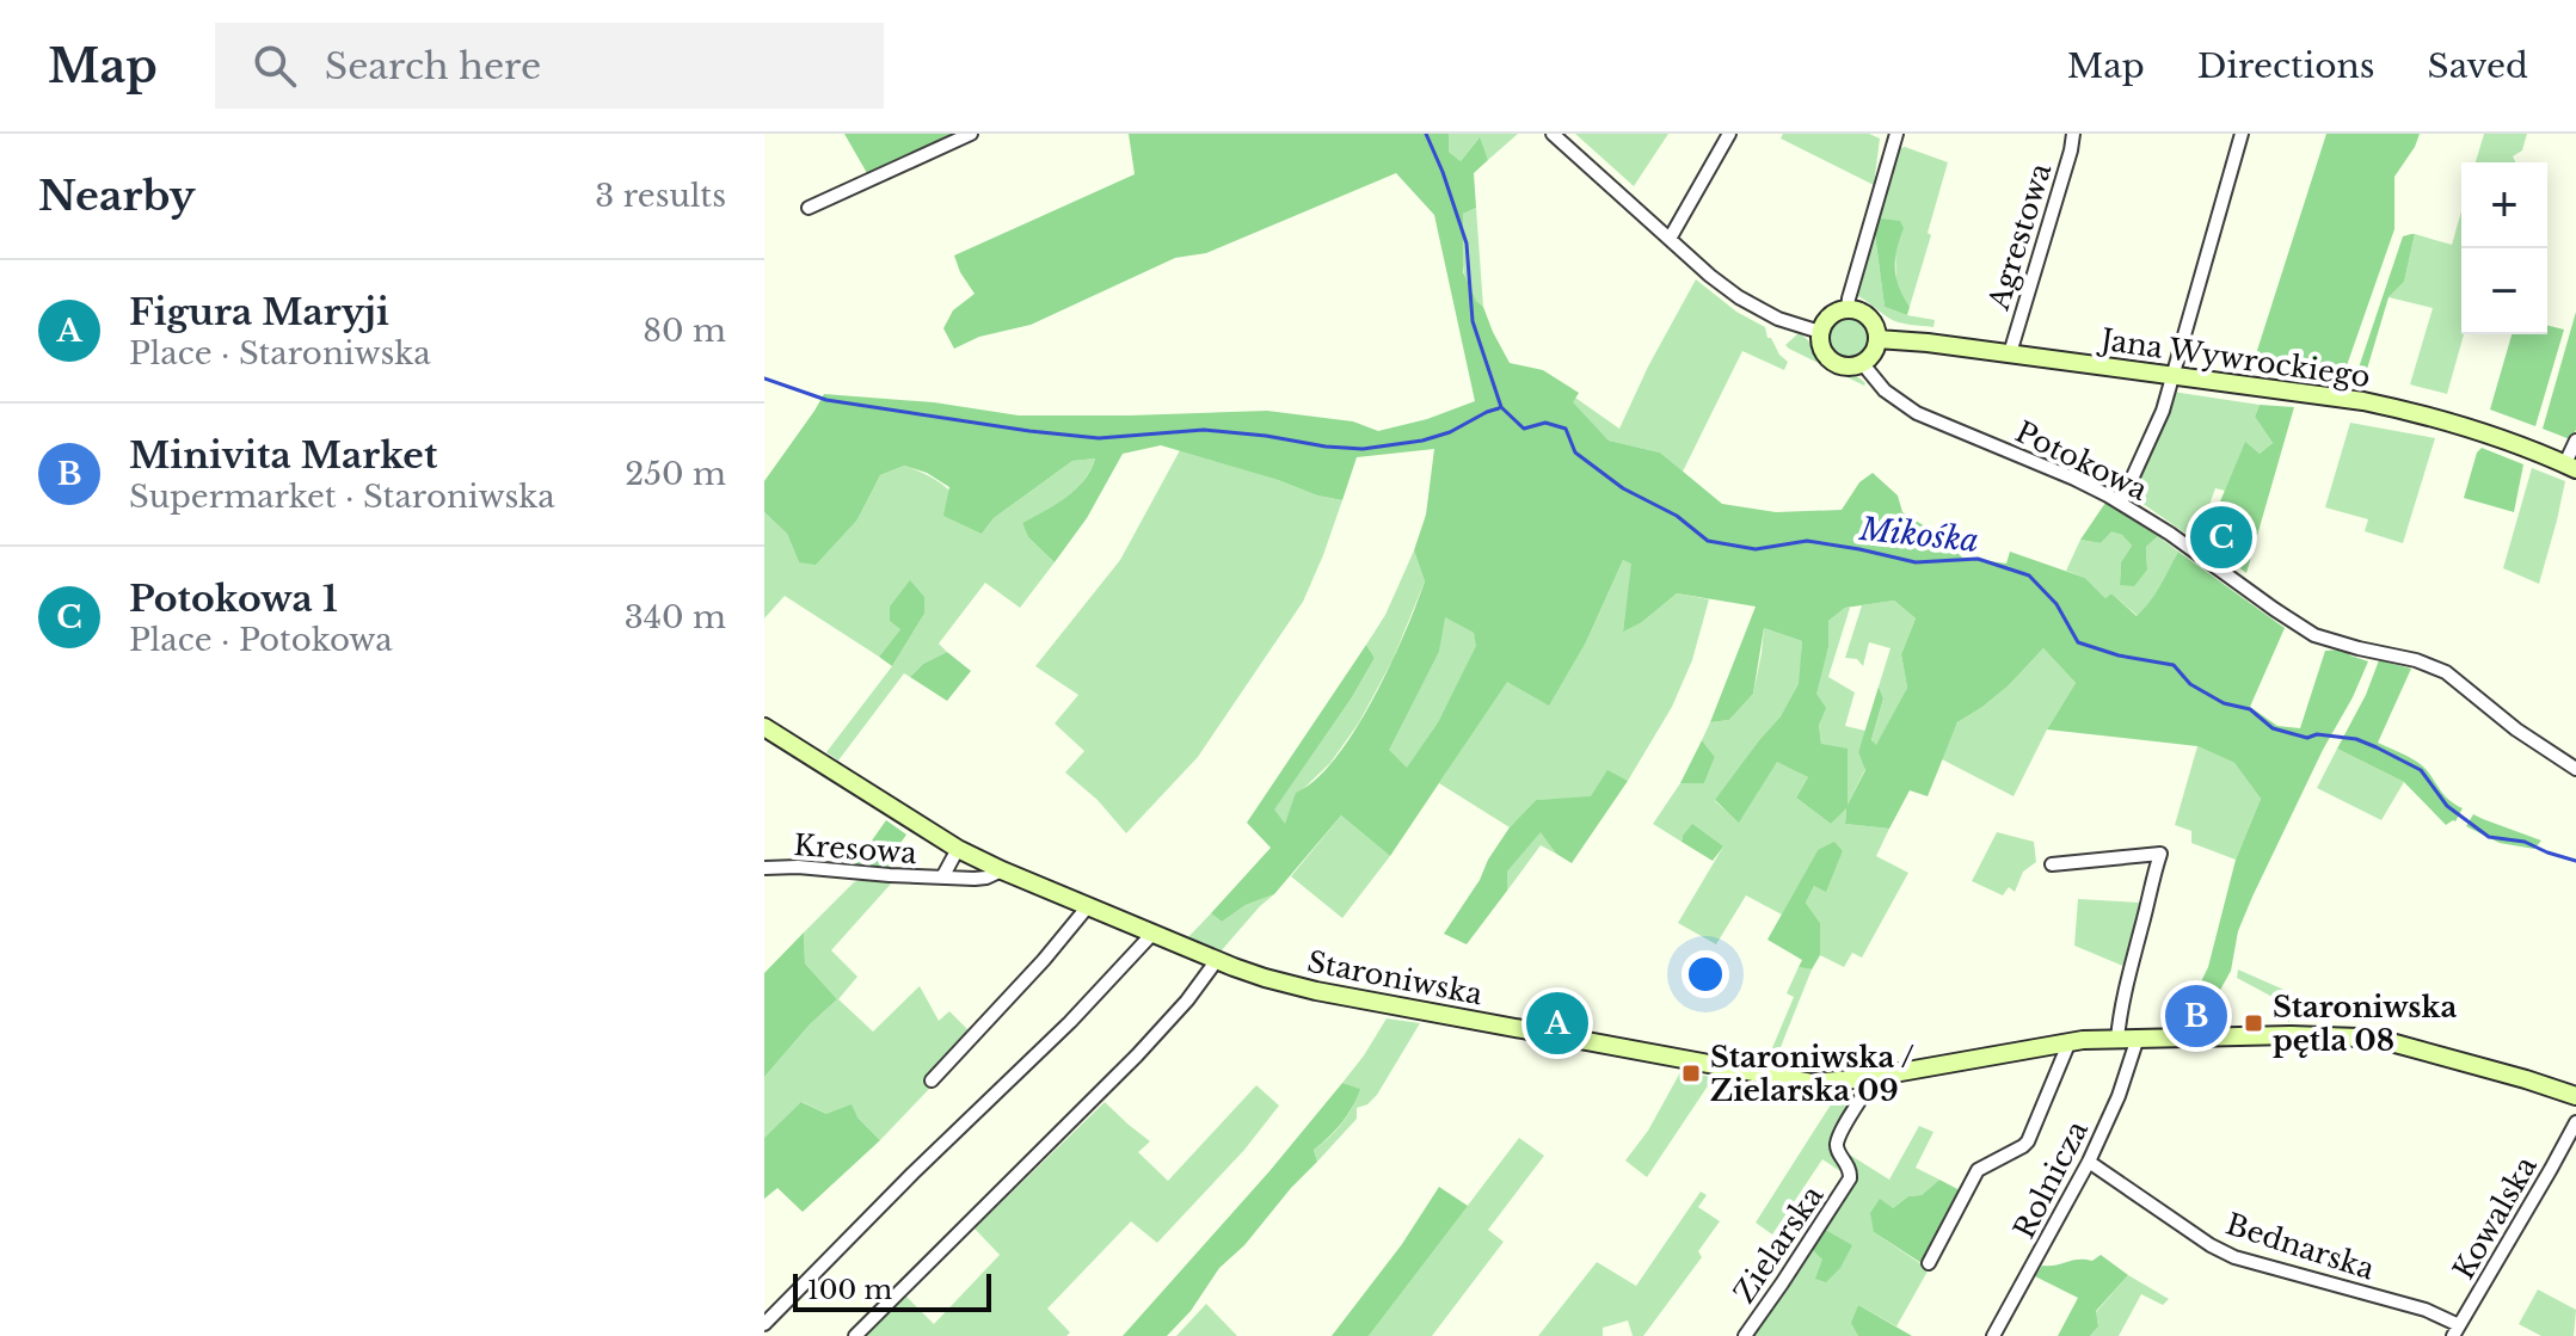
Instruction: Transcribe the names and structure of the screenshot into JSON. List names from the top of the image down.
{
  "streets": {
    "street": [
      "Agrestowa",
      "Jana Wywrockiego",
      "Potokowa",
      "Kresowa",
      "Staroniwska",
      "Rolnicza",
      "Kowalska",
      "Zielarska",
      "Bednarska"
    ]
  },
  "crossings": [
    ["Agrestowa", "Jana Wywrockiego"],
    ["Jana Wywrockiego", "Potokowa"],
    ["Kresowa", "Staroniwska"],
    ["Staroniwska", "Rolnicza"],
    ["Staroniwska", "Zielarska"],
    ["Rolnicza", "Bednarska"],
    ["Kowalska", "Bednarska"]
  ],
  "water": ["Mikośka"],
  "places": {
    "transit": ["Staroniwska pętla 08", "Staroniwska / Zielarska 09"]
  },
  "scale_bar": "100 m",
  "page": {
    "header": "Map",
    "search": "Search here",
    "nav": ["Map", "Directions", "Saved"],
    "heading": ["Nearby", "3 results"],
    "map_buttons": ["+", "−"],
    "list": [
      {
        "mark": "A",
        "name": "Figura Maryji",
        "note": "Place · Staroniwska",
        "value": "80 m"
      },
      {
        "mark": "B",
        "name": "Minivita Market",
        "note": "Supermarket · Staroniwska",
        "value": "250 m"
      },
      {
        "mark": "C",
        "name": "Potokowa 1",
        "note": "Place · Potokowa",
        "value": "340 m"
      }
    ],
    "pins": ["C", "B", "A"],
    "scale": "100 m"
  }
}
